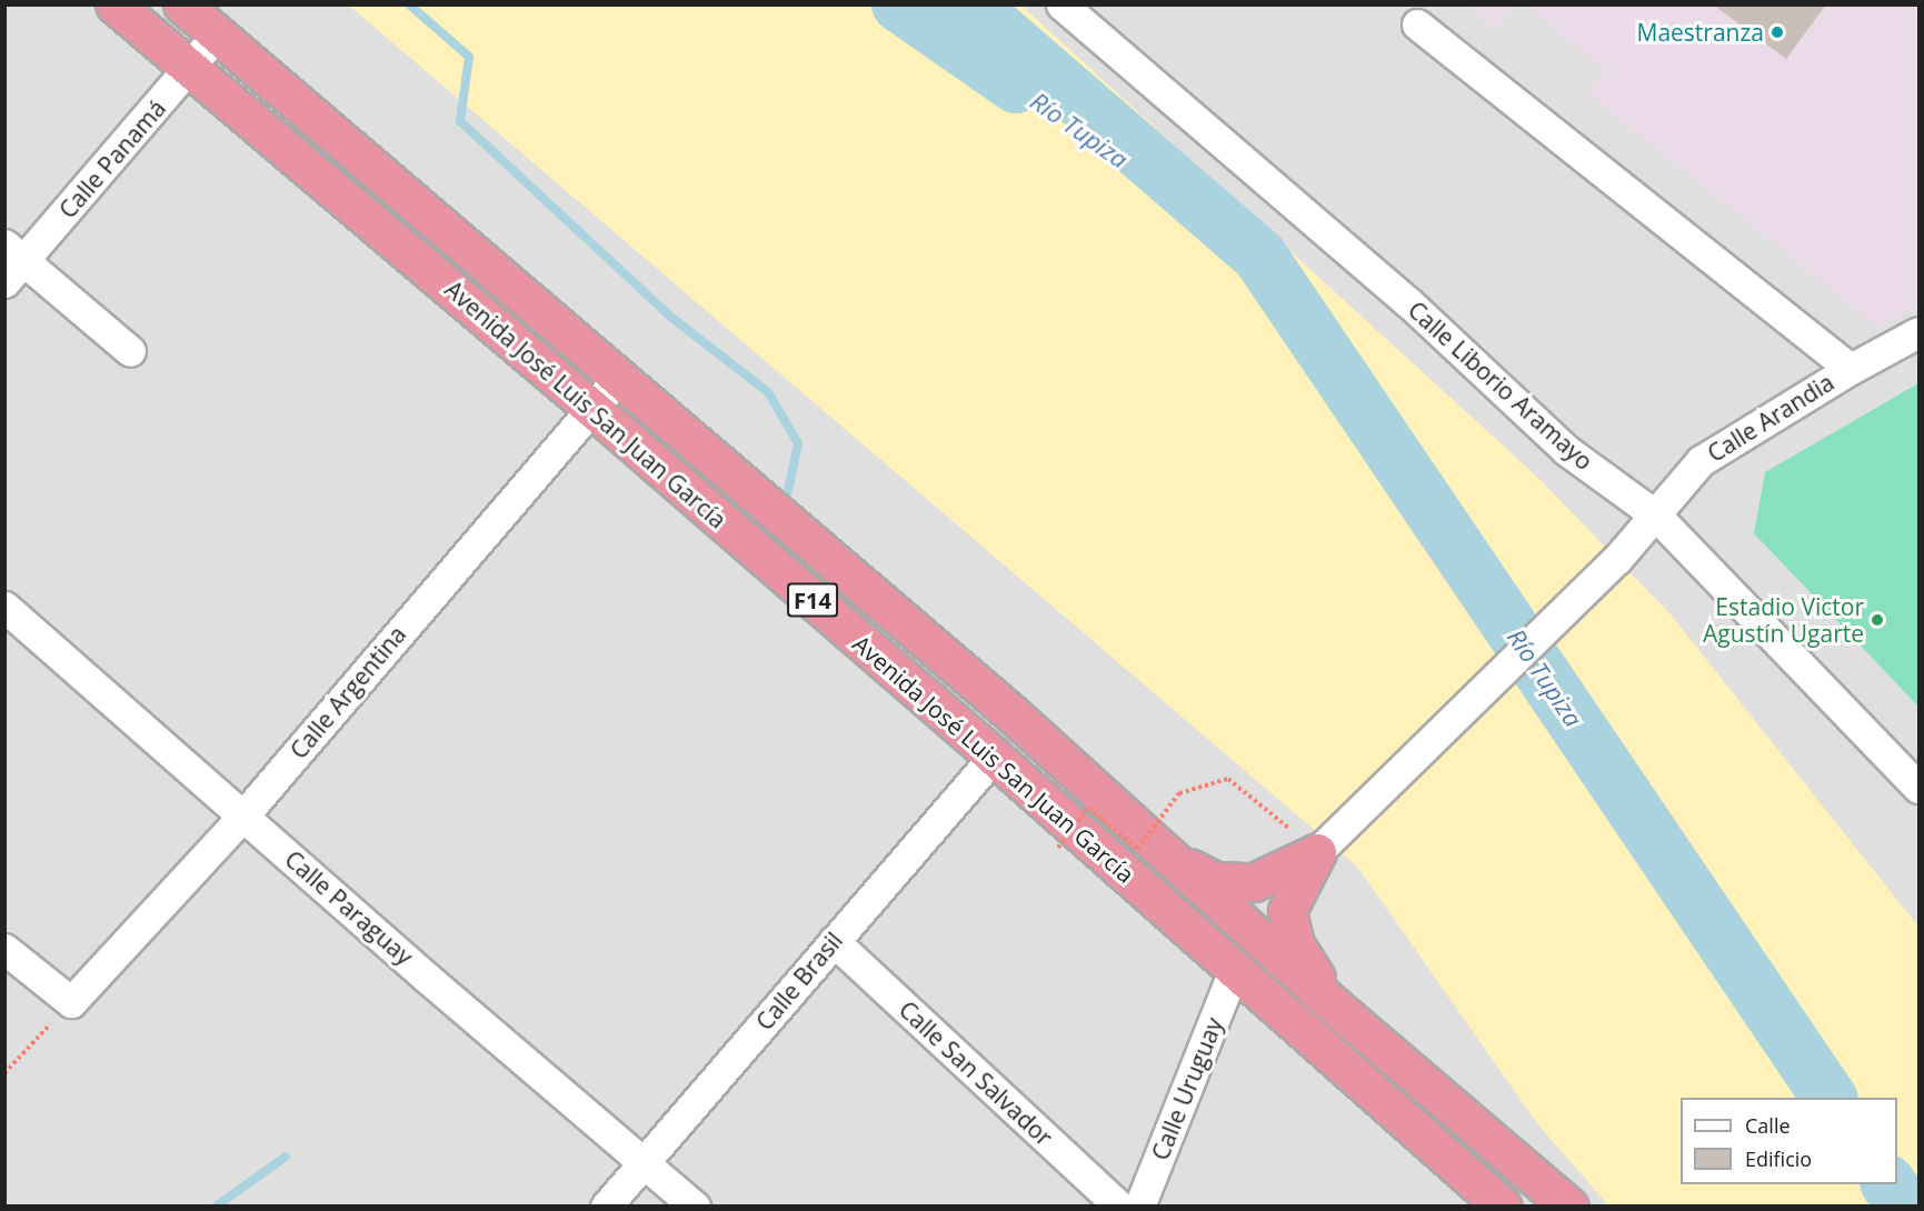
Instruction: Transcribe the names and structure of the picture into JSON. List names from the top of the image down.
{
  "streets": {
    "highway": ["Avenida José Luis San Juan García", "F14"],
    "street": [
      "Calle Panamá",
      "Calle Liborio Aramayo",
      "Calle Arandia",
      "Calle Argentina",
      "Calle Paraguay",
      "Calle Brasil",
      "Calle San Salvador",
      "Calle Uruguay"
    ]
  },
  "crossings": [
    ["Calle Panamá", "Avenida José Luis San Juan García"],
    ["Calle Liborio Aramayo", "Calle Arandia"],
    ["Avenida José Luis San Juan García", "Calle Argentina"],
    ["Avenida José Luis San Juan García", "Calle Brasil"],
    ["Avenida José Luis San Juan García", "Calle Uruguay"],
    ["Calle Argentina", "Calle Paraguay"],
    ["Calle Paraguay", "Calle Brasil"],
    ["Calle Brasil", "Calle San Salvador"]
  ],
  "water": ["Río Tupiza"],
  "places": ["Maestranza", "Estadio Victor Agustín Ugarte"],
  "legend": ["Calle", "Edificio"]
}
